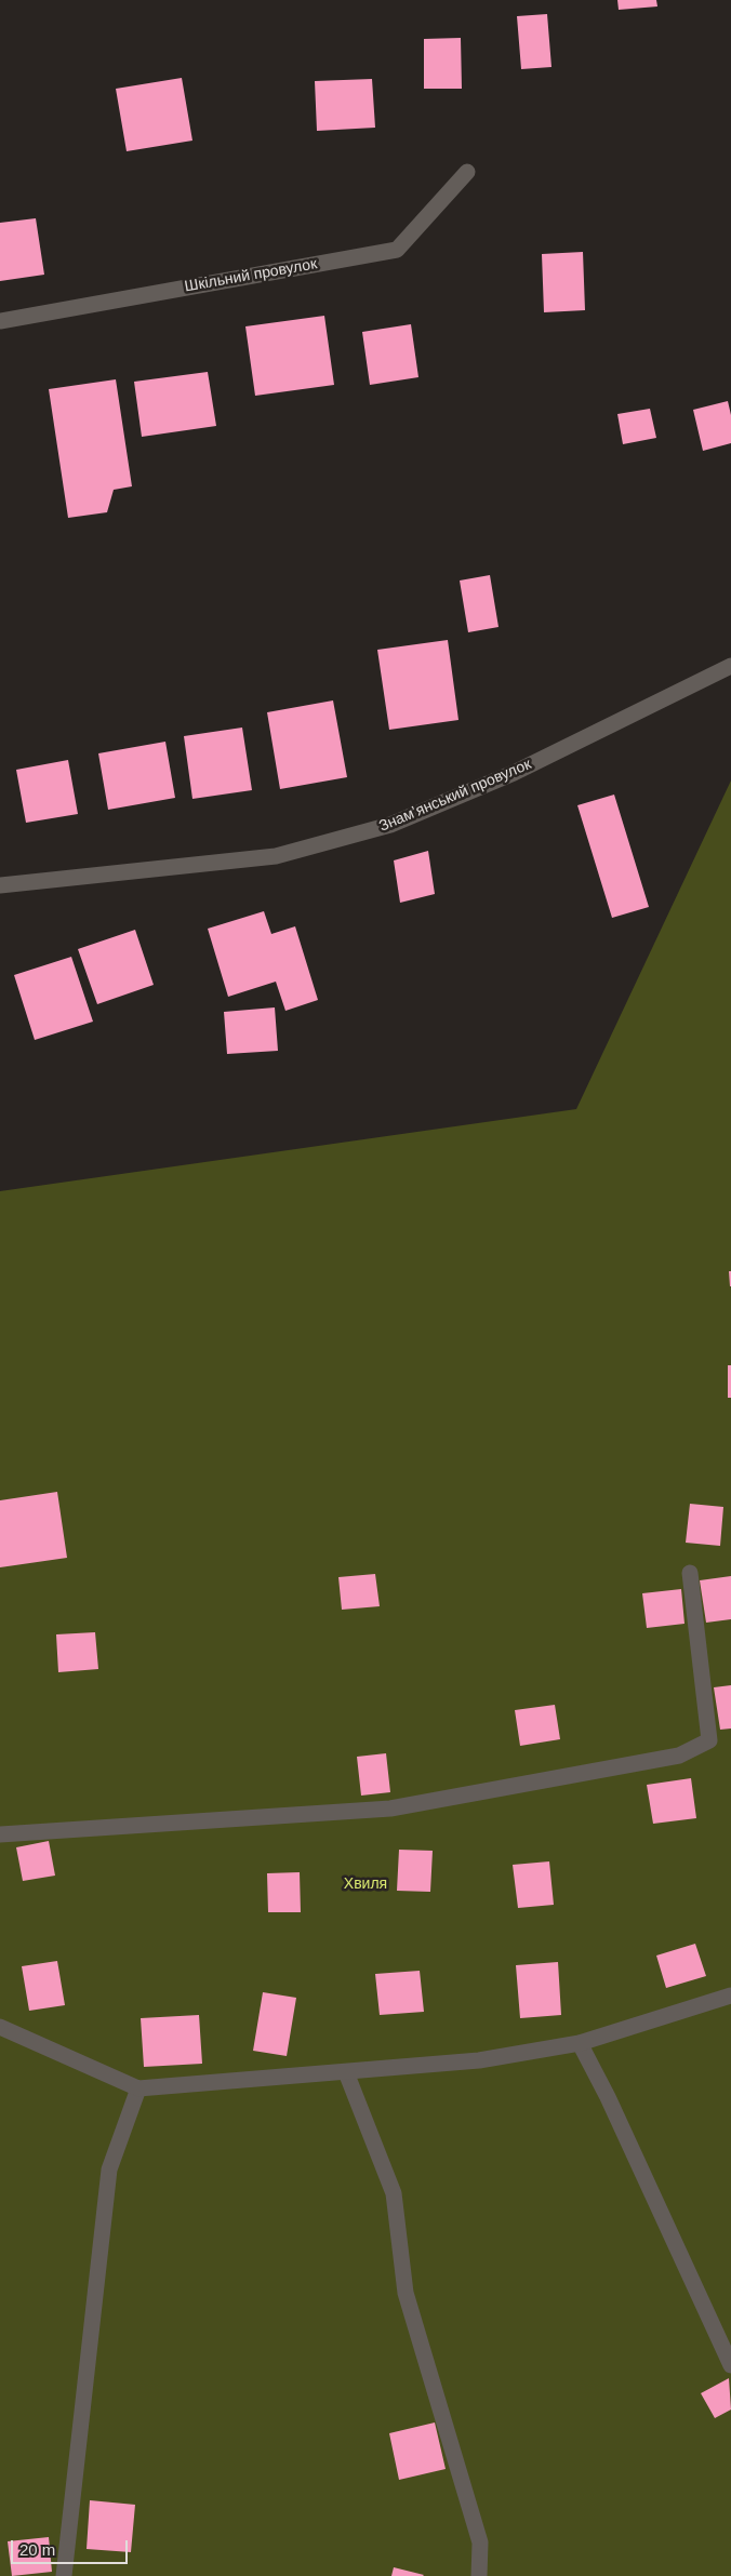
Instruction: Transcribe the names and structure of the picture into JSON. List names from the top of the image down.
{
  "streets": {
    "street": ["Шкільний провулок", "Знамʼянський провулок"]
  },
  "parks": ["Хвиля"],
  "scale_bar": "20 m"
}
